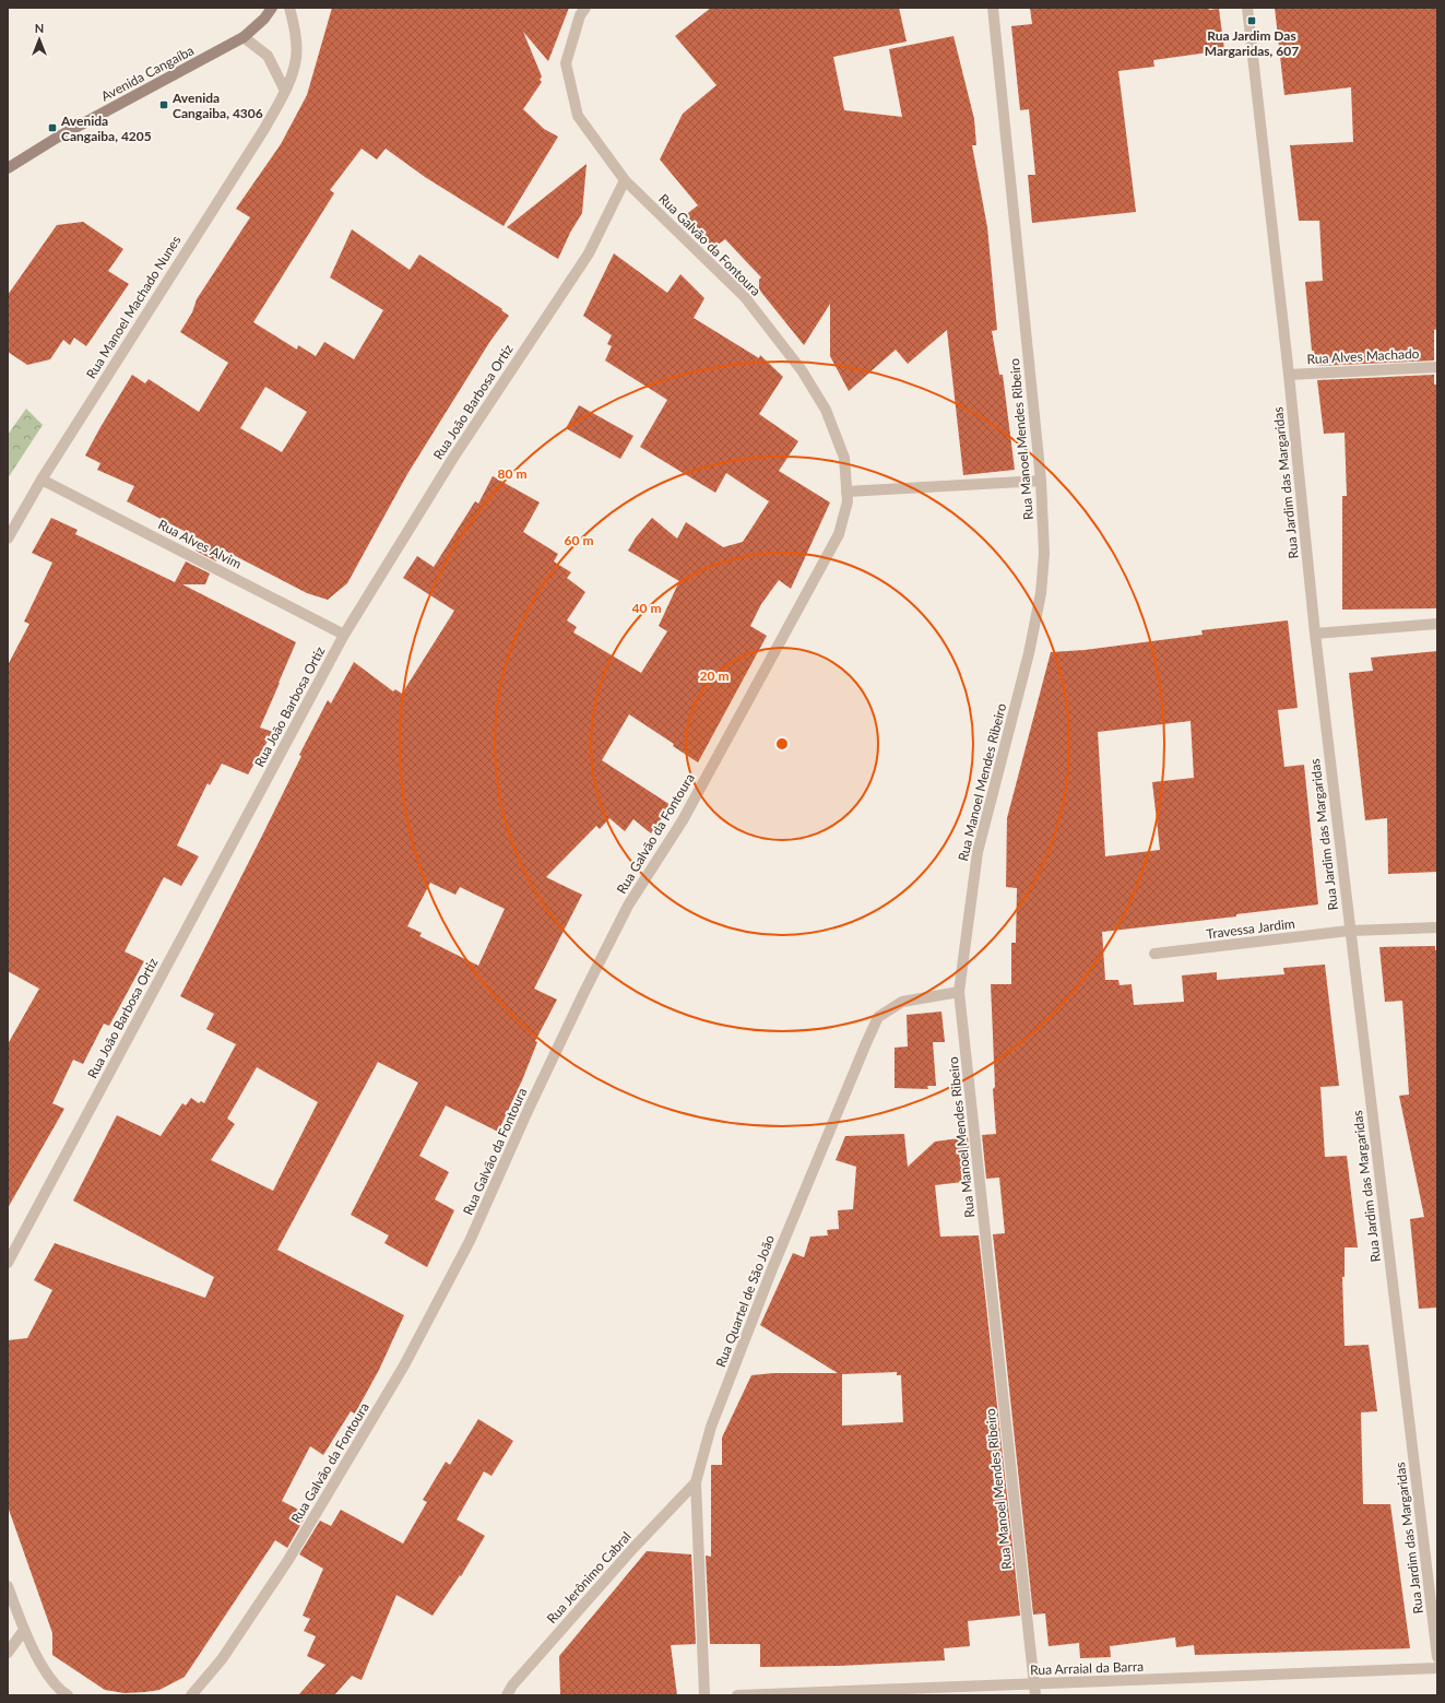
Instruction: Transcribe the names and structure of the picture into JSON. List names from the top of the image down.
{
  "streets": {
    "main road": ["Avenida Cangaíba"],
    "street": [
      "Rua Galvão da Fontoura",
      "Rua Manoel Machado Nunes",
      "Rua Alves Machado",
      "Rua João Barbosa Ortiz",
      "Rua Manoel Mendes Ribeiro",
      "Rua Jardim das Margaridas",
      "Rua Alves Alvim",
      "Travessa Jardim",
      "Rua Quartel de São João",
      "Rua Jerônimo Cabral",
      "Rua Arraial da Barra"
    ]
  },
  "crossings": [
    ["Rua Galvão da Fontoura", "Rua João Barbosa Ortiz"],
    ["Rua Manoel Machado Nunes", "Rua Alves Alvim"],
    ["Rua Alves Machado", "Rua Jardim das Margaridas"],
    ["Rua João Barbosa Ortiz", "Rua Alves Alvim"],
    ["Rua Manoel Mendes Ribeiro", "Rua Quartel de São João"],
    ["Rua Manoel Mendes Ribeiro", "Rua Arraial da Barra"],
    ["Rua Jardim das Margaridas", "Travessa Jardim"],
    ["Rua Quartel de São João", "Rua Jerônimo Cabral"]
  ],
  "places": {
    "transit": ["Rua Jardim Das Margaridas, 607", "Avenida Cangaiba, 4306", "Avenida Cangaiba, 4205"]
  },
  "north": "top",
  "rings": [
    "80 m",
    "60 m",
    "40 m",
    "20 m"
  ]
}
